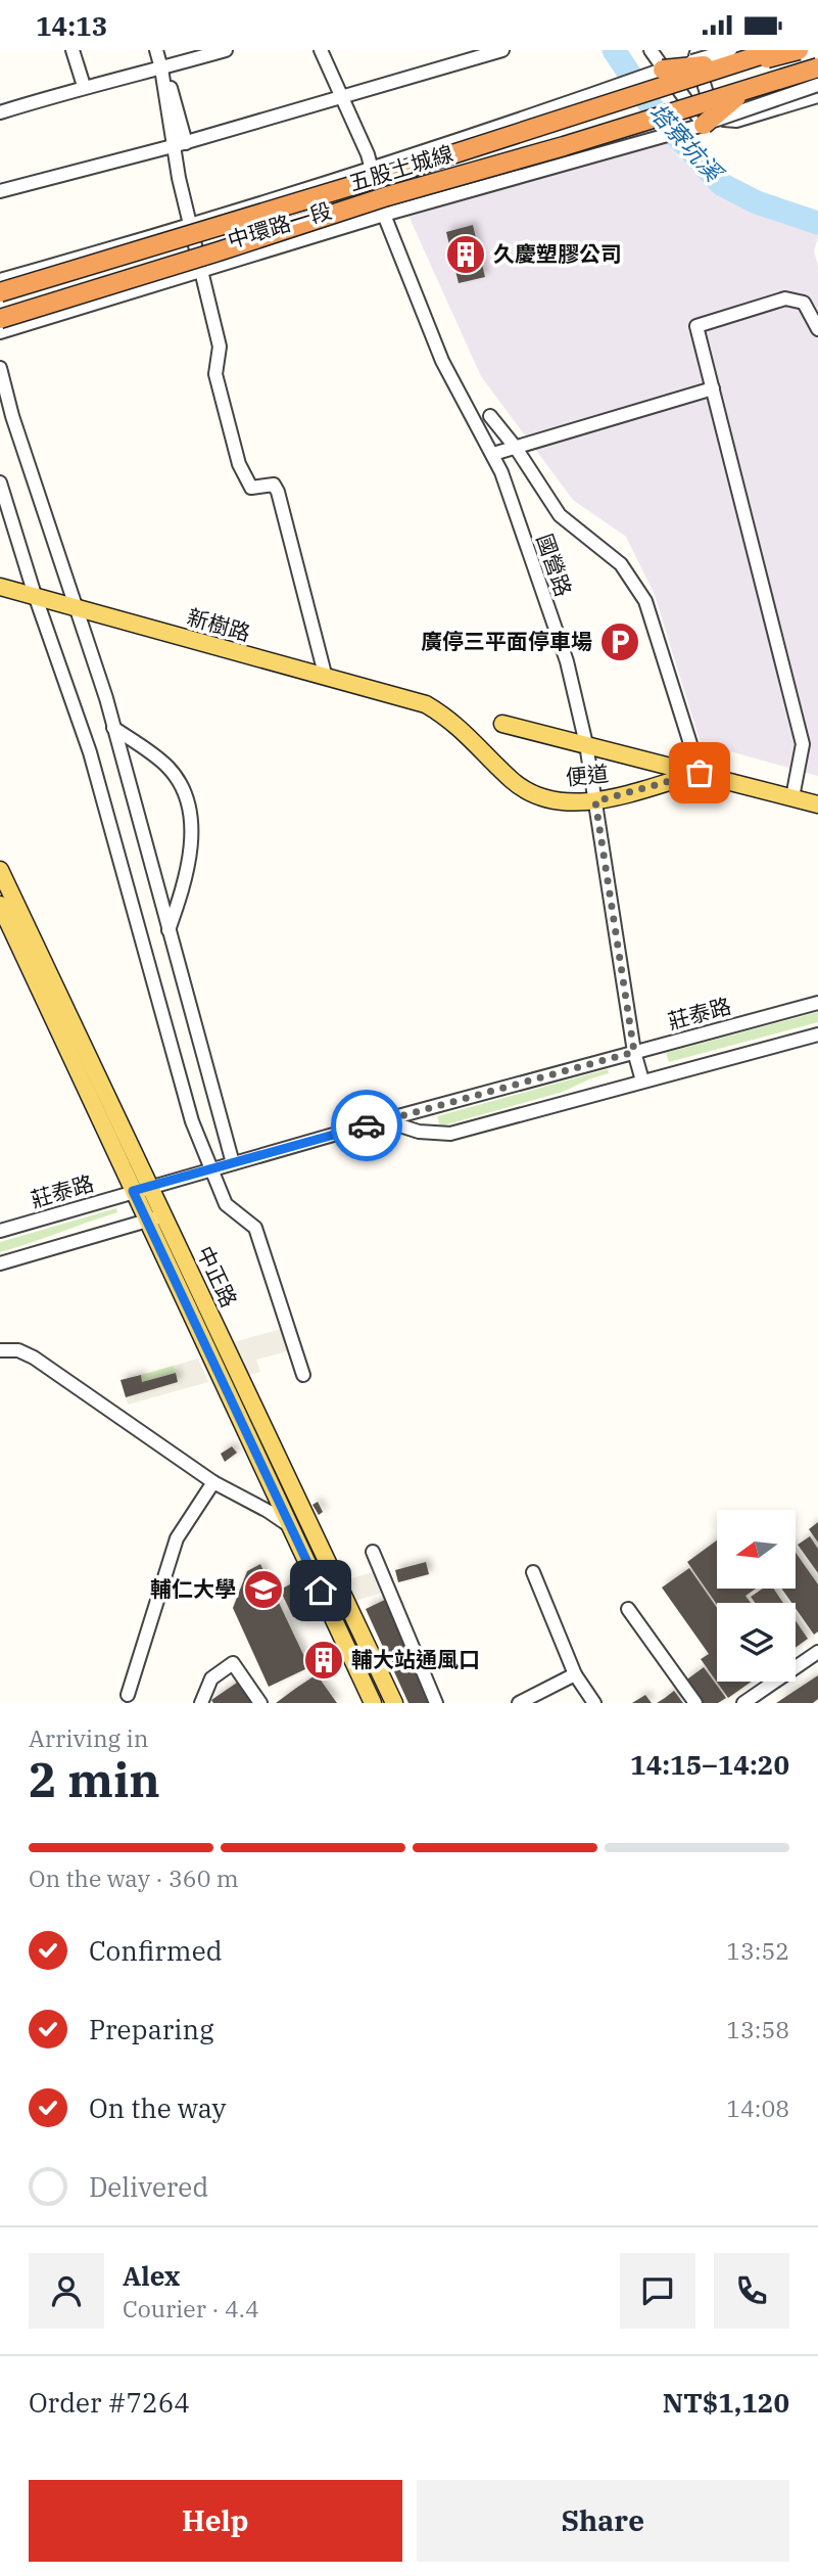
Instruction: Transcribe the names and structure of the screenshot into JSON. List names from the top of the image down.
{
  "streets": {
    "highway": ["五股土城線"],
    "main road": ["新樹路", "便道", "中正路"],
    "street": ["中環路一段", "國營路", "莊泰路"]
  },
  "crossings": [
    ["中環路一段", "國營路"],
    ["國營路", "便道"],
    ["國營路", "莊泰路"],
    ["新樹路", "便道"],
    ["莊泰路", "中正路"]
  ],
  "water": ["塔寮坑溪"],
  "places": {
    "building": ["久慶塑膠公司", "輔大站通風口"],
    "parking": ["廣停三平面停車場"],
    "school or university": ["輔仁大學"]
  },
  "north": "left",
  "page": {
    "status": "14:13",
    "heading": ["2 min", "Arriving in", "14:15–14:20"],
    "panel": [
      "Alex",
      "Courier · 4.4",
      "Order #7264",
      "NT$1,120"
    ],
    "bar": "On the way · 360 m",
    "list": [
      ["Confirmed", "13:52"],
      ["Preparing", "13:58"],
      ["On the way", "14:08"],
      "Delivered"
    ],
    "buttons": ["Help", "Share"]
  }
}
